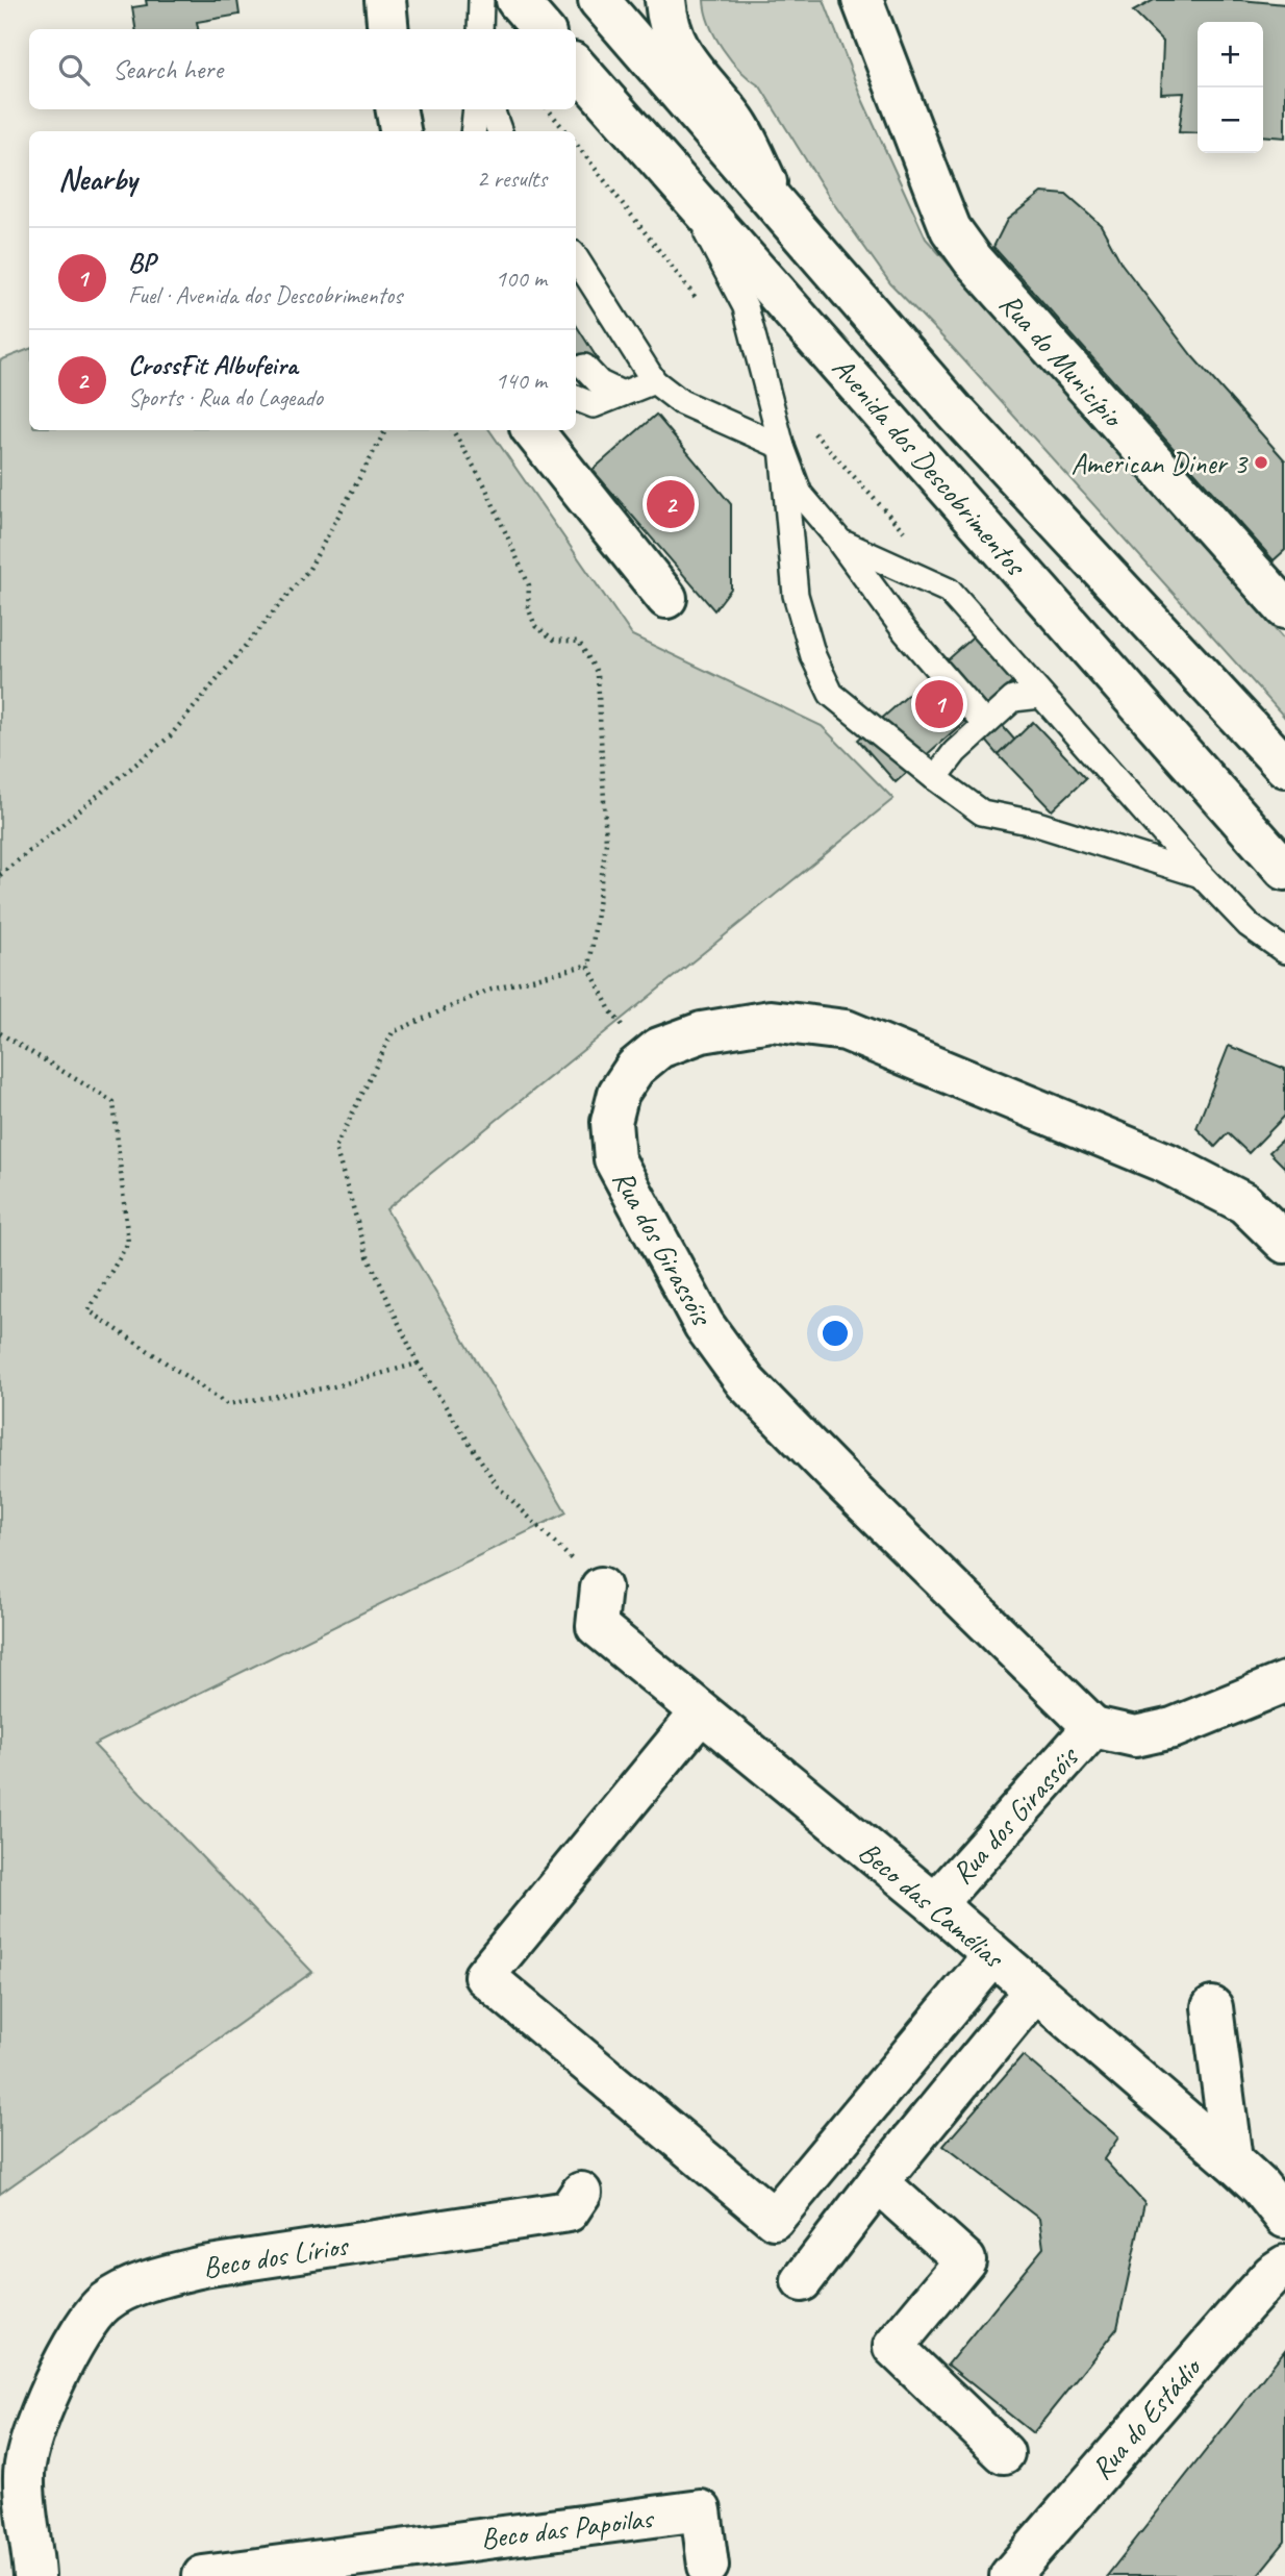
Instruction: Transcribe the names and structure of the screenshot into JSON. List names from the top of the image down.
{
  "streets": {
    "street": [
      "Rua do Município",
      "Avenida dos Descobrimentos",
      "Rua dos Girassóis",
      "Beco das Camélias",
      "Beco dos Lírios",
      "Rua do Estádio",
      "Beco das Papoilas"
    ]
  },
  "crossings": [
    ["Rua dos Girassóis", "Beco das Camélias"]
  ],
  "places": ["American Diner 3"],
  "page": {
    "map_buttons": ["+", "−"],
    "search": "Search here",
    "heading": ["Nearby", "2 results"],
    "list": [
      {
        "mark": "1",
        "name": "BP",
        "note": "Fuel · Avenida dos Descobrimentos",
        "value": "100 m"
      },
      {
        "mark": "2",
        "name": "CrossFit Albufeira",
        "note": "Sports · Rua do Lageado",
        "value": "140 m"
      }
    ],
    "pins": ["2", "1"]
  }
}
